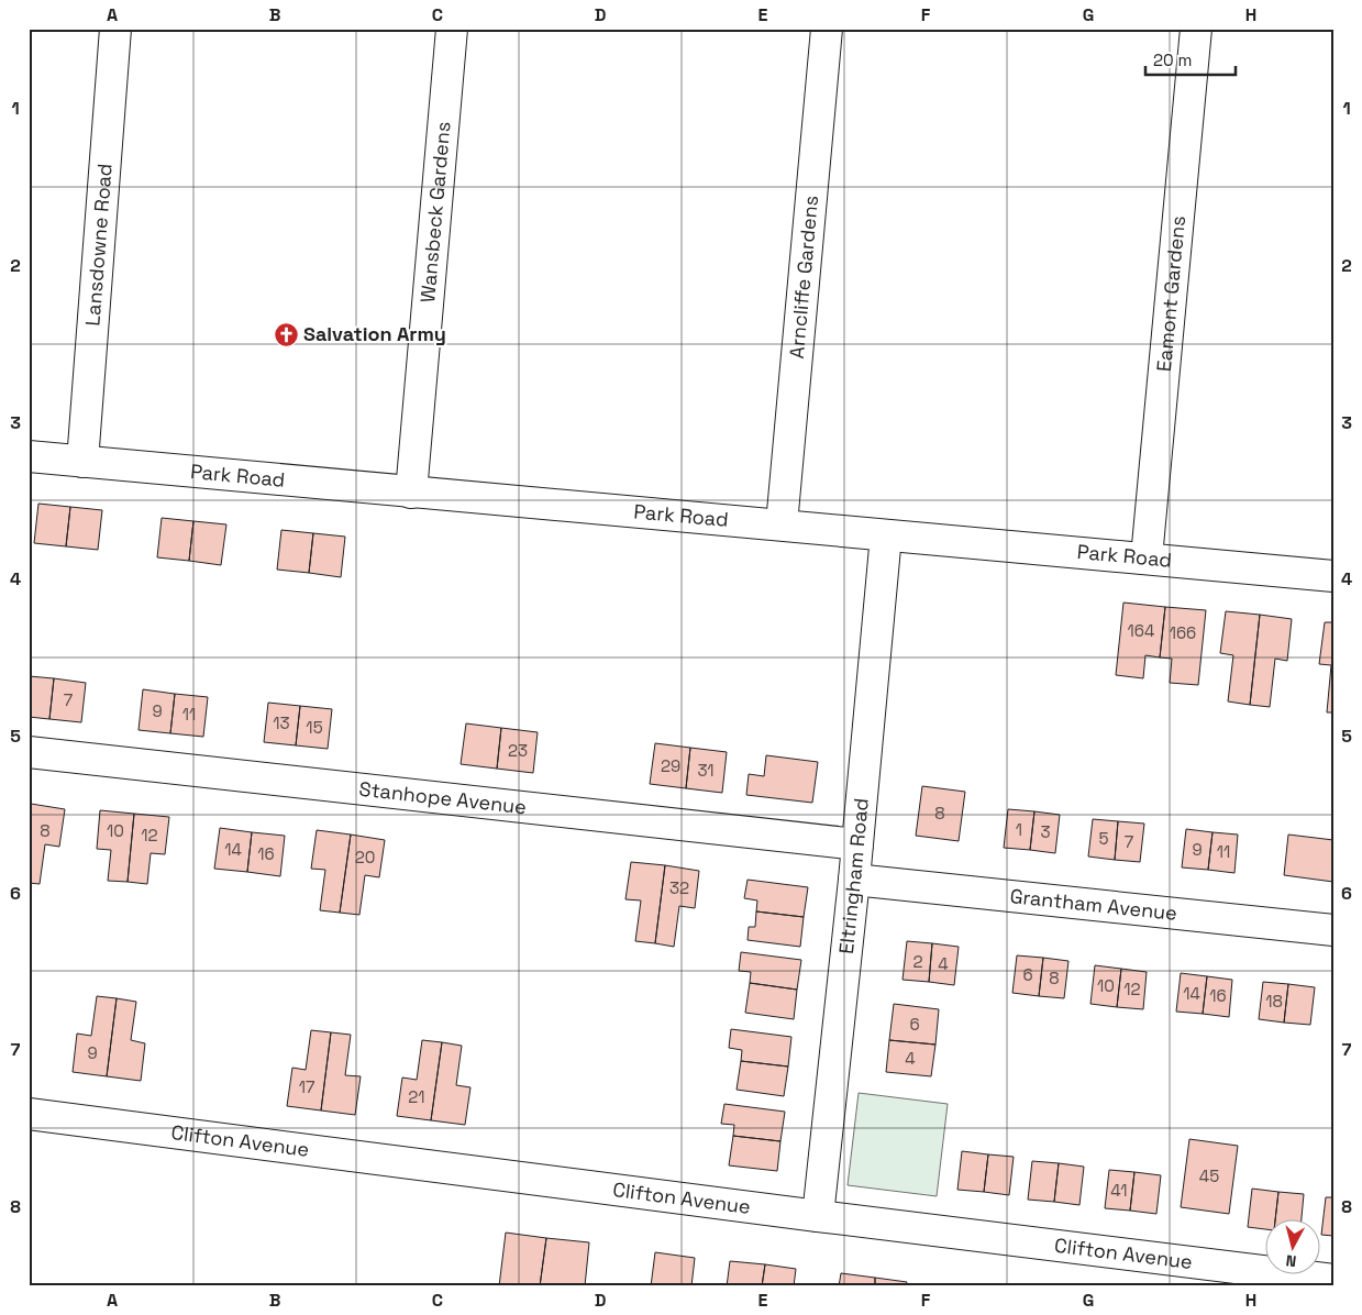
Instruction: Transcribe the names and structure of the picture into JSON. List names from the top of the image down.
{
  "streets": {
    "street": [
      "Wansbeck Gardens",
      "Lansdowne Road",
      "Arncliffe Gardens",
      "Eamont Gardens",
      "Park Road",
      "Stanhope Avenue",
      "Eltringham Road",
      "Grantham Avenue",
      "Clifton Avenue"
    ]
  },
  "crossings": [
    ["Wansbeck Gardens", "Park Road"],
    ["Lansdowne Road", "Park Road"],
    ["Arncliffe Gardens", "Park Road"],
    ["Eamont Gardens", "Park Road"],
    ["Park Road", "Eltringham Road"],
    ["Stanhope Avenue", "Eltringham Road"],
    ["Eltringham Road", "Grantham Avenue"],
    ["Eltringham Road", "Clifton Avenue"]
  ],
  "places": {
    "church": ["Salvation Army"]
  },
  "house_numbers": [
    "164",
    "166",
    "7",
    "9",
    "11",
    "13",
    "15",
    "23",
    "29",
    "31",
    "8",
    "1",
    "8",
    "10",
    "3",
    "12",
    "5",
    "7",
    "14",
    "9",
    "11",
    "16",
    "20",
    "32",
    "2",
    "4",
    "6",
    "8",
    "10",
    "12",
    "14",
    "16",
    "18",
    "6",
    "9",
    "4",
    "17",
    "21",
    "45",
    "41"
  ],
  "scale_bar": "20 m",
  "north": "bottom",
  "grid": {
    "columns": [
      "A",
      "B",
      "C",
      "D",
      "E",
      "F",
      "G",
      "H"
    ],
    "rows": [
      "1",
      "2",
      "3",
      "4",
      "5",
      "6",
      "7",
      "8"
    ]
  }
}
